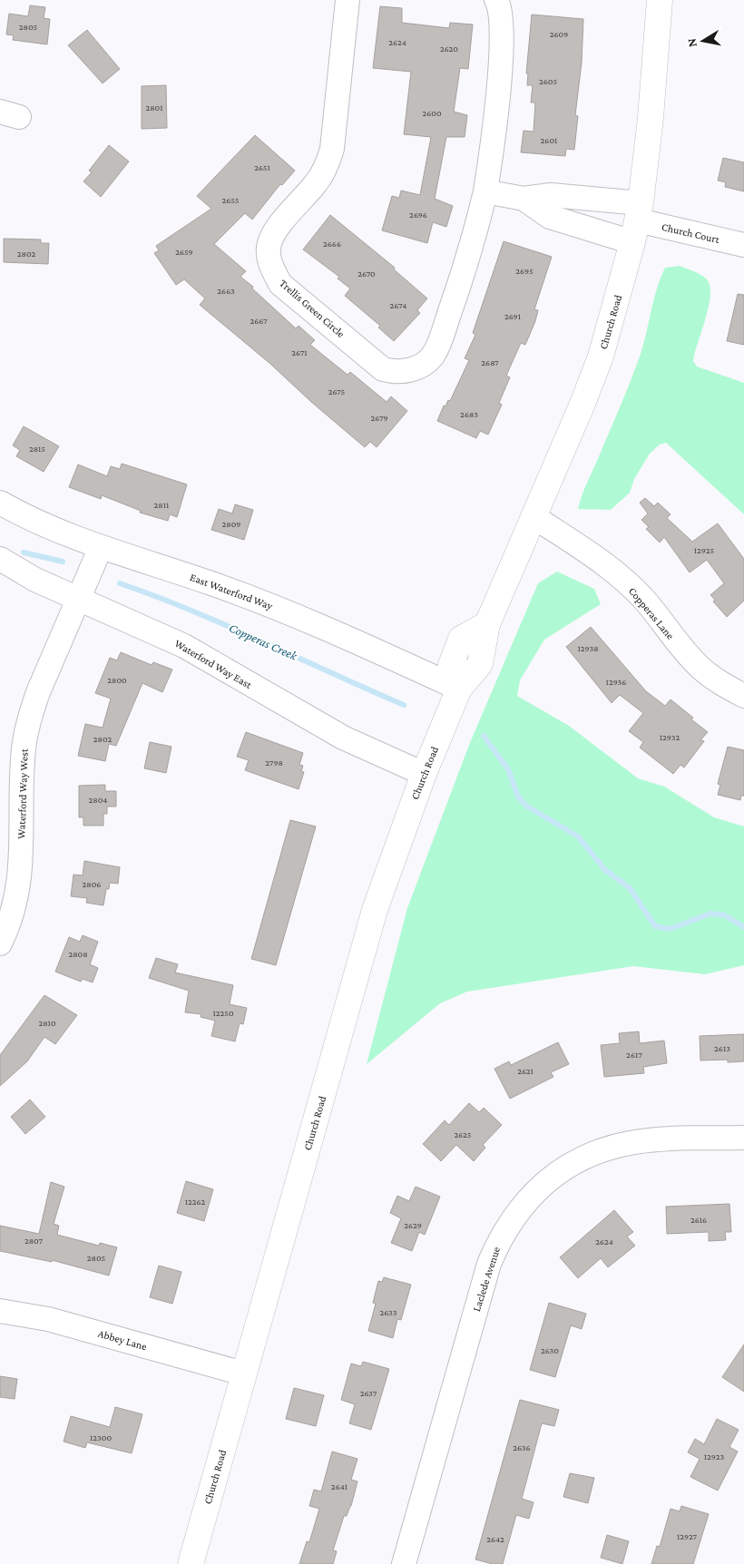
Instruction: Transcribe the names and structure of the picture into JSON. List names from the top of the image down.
{
  "streets": {
    "main road": ["Church Road"],
    "street": [
      "Church Court",
      "Trellis Green Circle",
      "East Waterford Way",
      "Copperas Lane",
      "Waterford Way East",
      "Waterford Way West",
      "Laclede Avenue",
      "Abbey Lane"
    ]
  },
  "crossings": [
    ["Church Court", "Church Road"],
    ["Church Road", "East Waterford Way"],
    ["Church Road", "Copperas Lane"],
    ["Church Road", "Waterford Way East"],
    ["Church Road", "Abbey Lane"],
    ["East Waterford Way", "Waterford Way West"],
    ["Waterford Way East", "Waterford Way West"]
  ],
  "water": ["Copperas Creek"],
  "house_numbers": [
    "2805",
    "2609",
    "2624",
    "2620",
    "2605",
    "2801",
    "2600",
    "2601",
    "2651",
    "2655",
    "2696",
    "2666",
    "2659",
    "2802",
    "2695",
    "2670",
    "2663",
    "2674",
    "2691",
    "2667",
    "2671",
    "2687",
    "2675",
    "2683",
    "2679",
    "2815",
    "2811",
    "2809",
    "12925",
    "12938",
    "2800",
    "12936",
    "12932",
    "2802",
    "2798",
    "2804",
    "2806",
    "2808",
    "12250",
    "2810",
    "2613",
    "2617",
    "2621",
    "2625",
    "12262",
    "2616",
    "2629",
    "2807",
    "2624",
    "2805",
    "2633",
    "2630",
    "2637",
    "12300",
    "2636",
    "12923",
    "2641",
    "12927",
    "2642"
  ],
  "north": "left"
}
